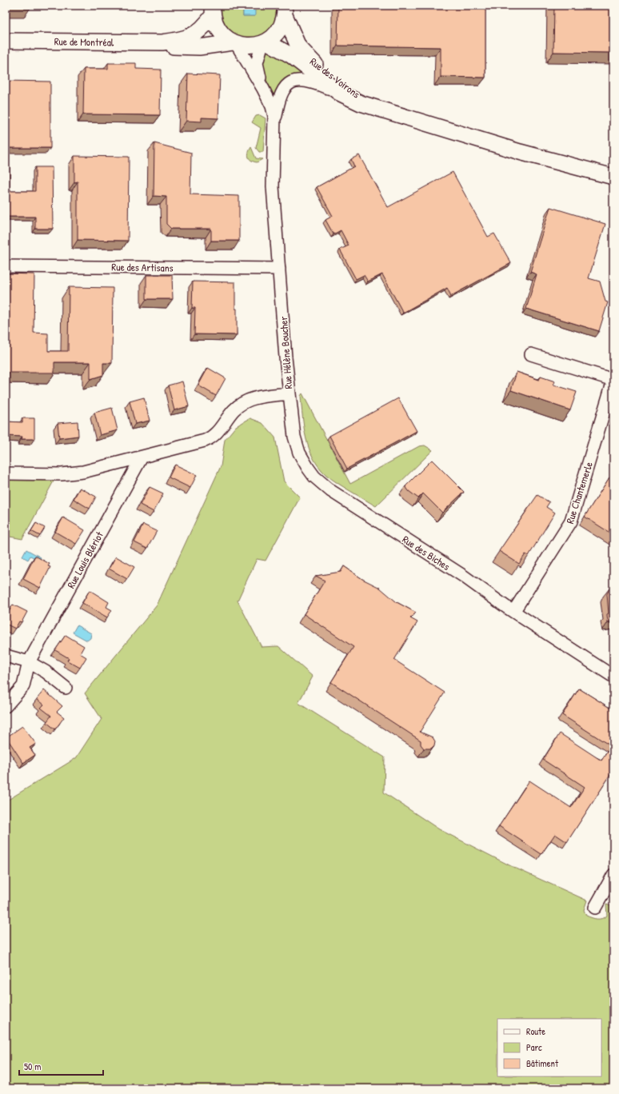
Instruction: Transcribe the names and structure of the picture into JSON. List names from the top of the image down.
{
  "streets": {
    "street": [
      "Rue de Montréal",
      "Rue des Voirons",
      "Rue des Artisans",
      "Rue Hélène Boucher",
      "Rue Chantemerle",
      "Rue des Biches",
      "Rue Louis Blériot"
    ]
  },
  "crossings": [
    ["Rue de Montréal", "Rue Hélène Boucher"],
    ["Rue des Voirons", "Rue Hélène Boucher"],
    ["Rue des Artisans", "Rue Hélène Boucher"],
    ["Rue Hélène Boucher", "Rue des Biches"],
    ["Rue Hélène Boucher", "Rue Louis Blériot"],
    ["Rue Chantemerle", "Rue des Biches"]
  ],
  "legend": ["Route", "Parc", "Bâtiment"],
  "scale_bar": "50 m"
}
